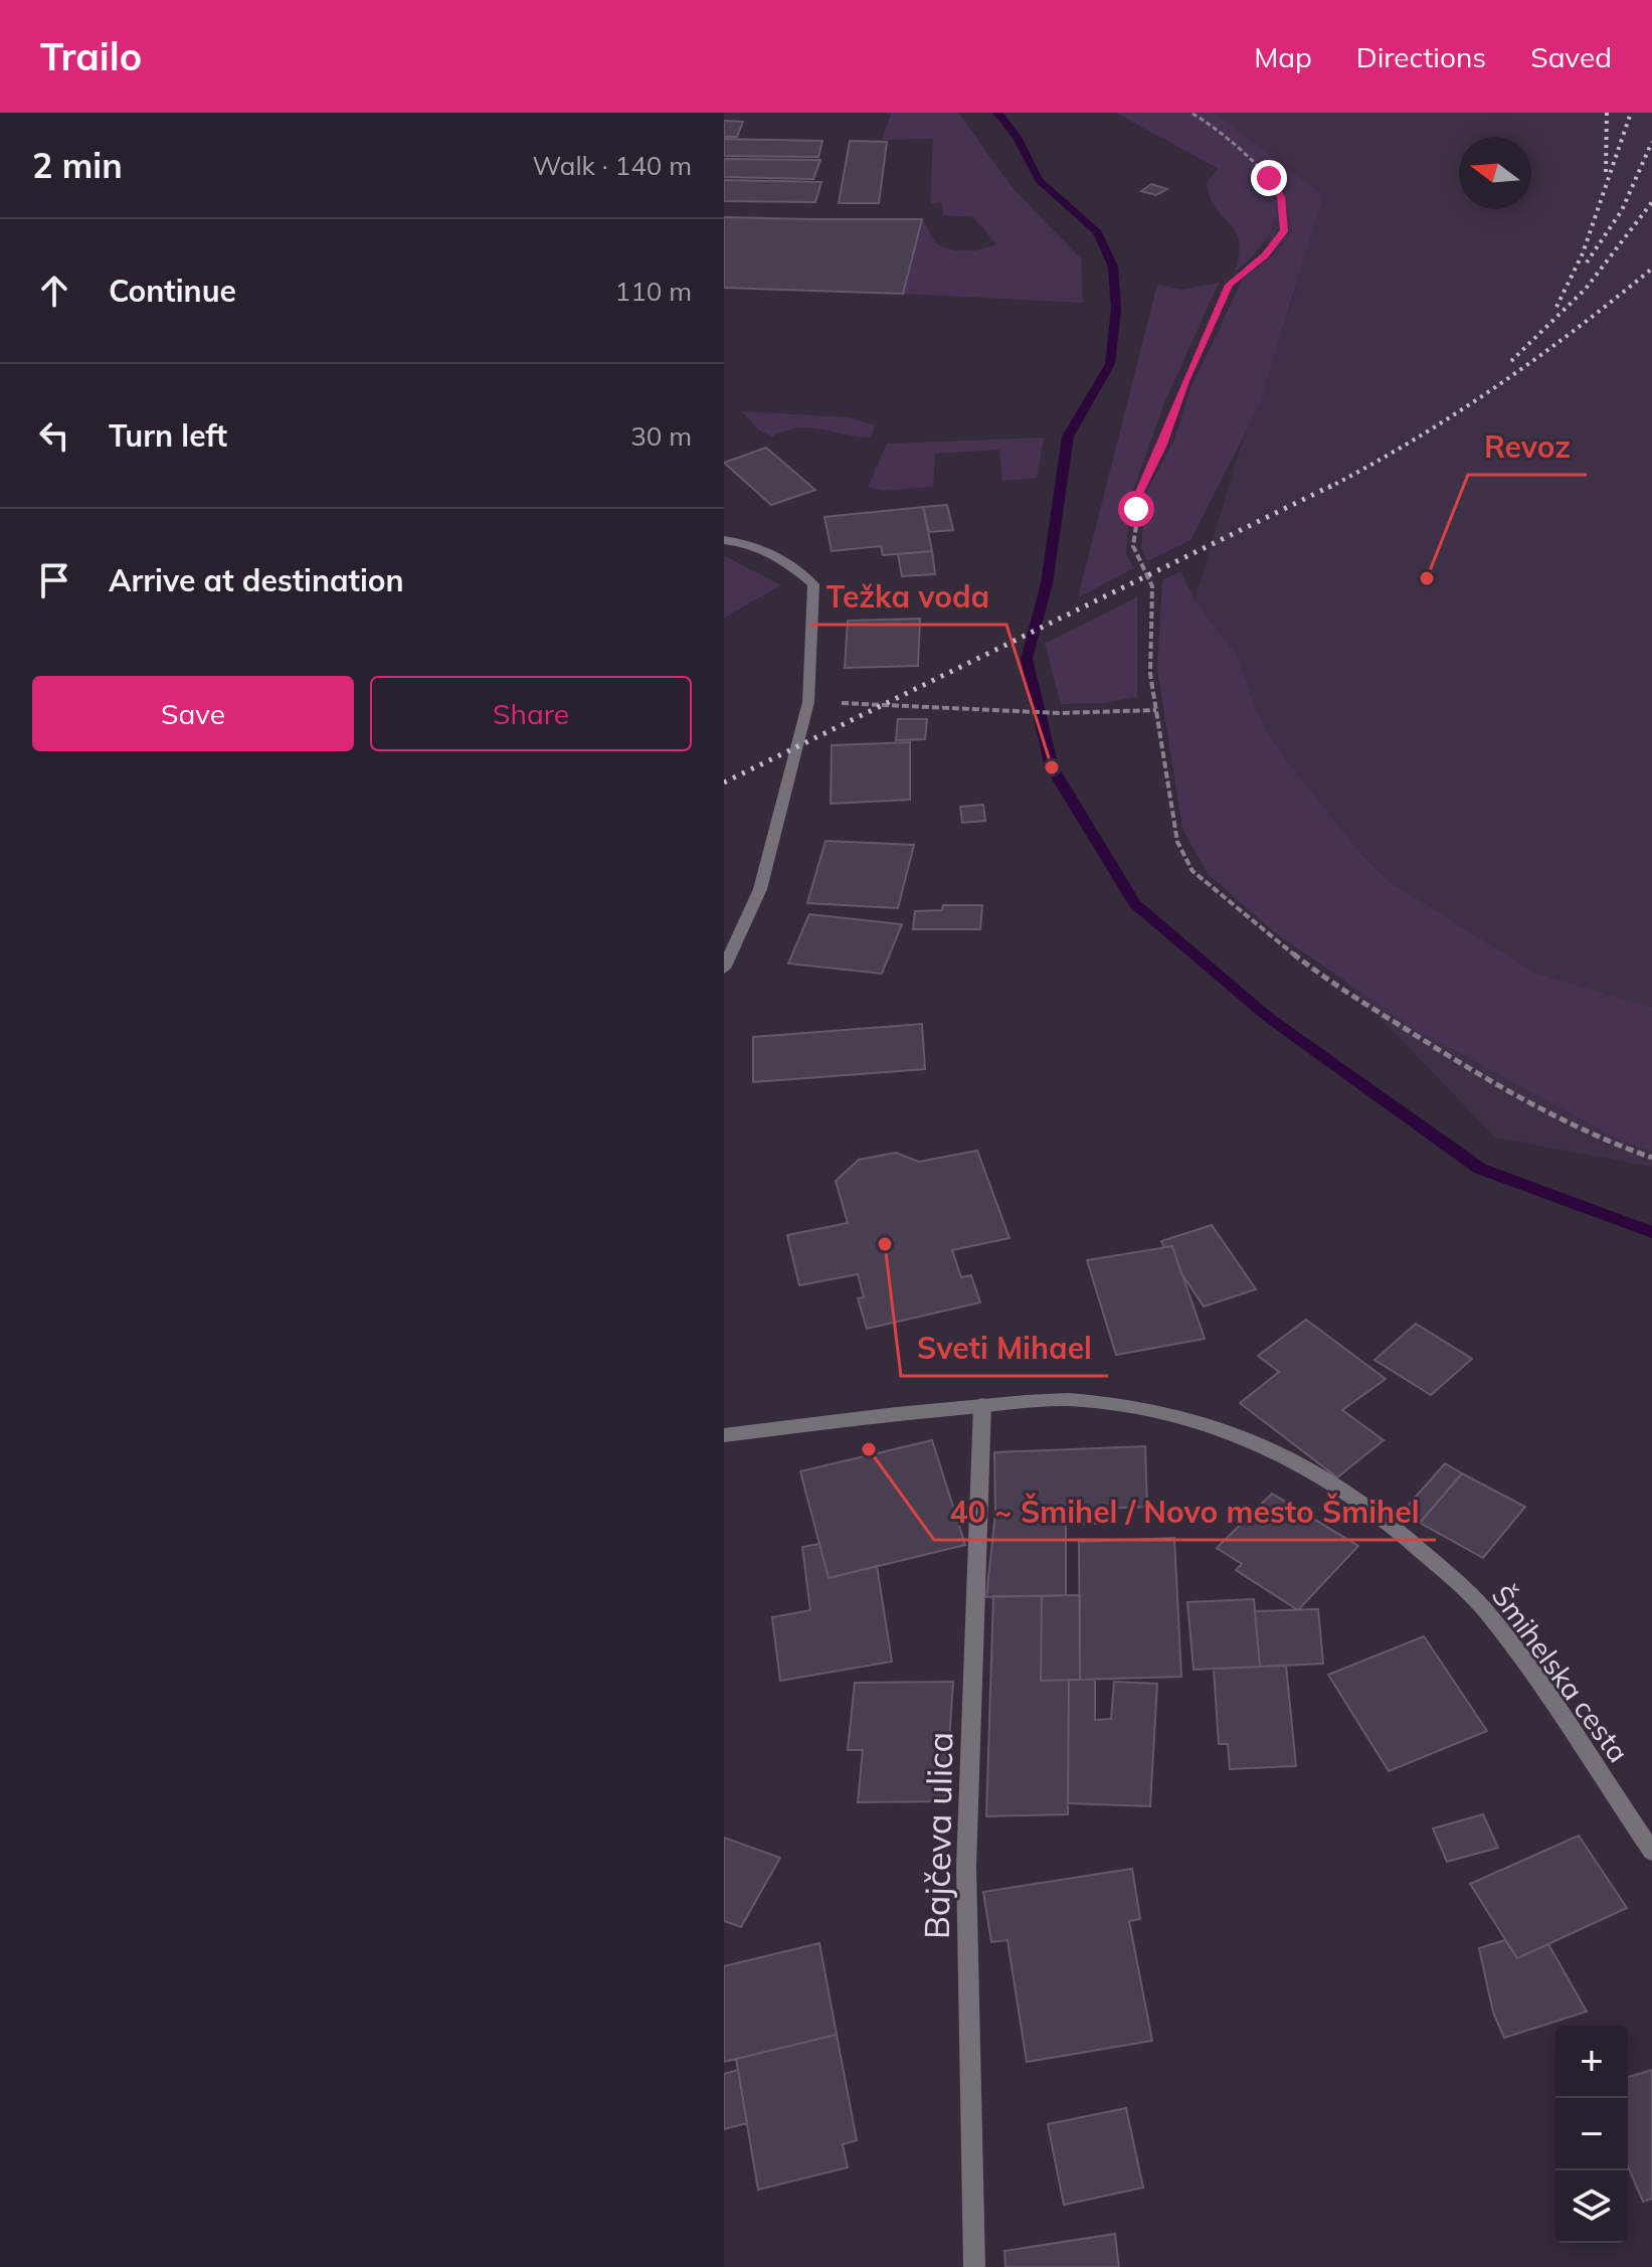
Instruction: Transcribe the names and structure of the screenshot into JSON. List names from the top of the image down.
{
  "streets": {
    "street": ["Šmihelska cesta", "Bajčeva ulica"]
  },
  "crossings": [
    ["Šmihelska cesta", "Bajčeva ulica"]
  ],
  "places": [
    "Revoz",
    "Težka voda",
    "Sveti Mihael",
    "40 ~ Šmihel / Novo mesto Šmihel"
  ],
  "north": "left",
  "page": {
    "header": "Trailo",
    "nav": ["Map", "Directions", "Saved"],
    "heading": ["2 min", "Walk · 140 m"],
    "list": [
      ["Continue", "110 m"],
      ["Turn left", "30 m"],
      "Arrive at destination"
    ],
    "buttons": ["Save", "Share"],
    "map_buttons": ["+", "−"]
  }
}
